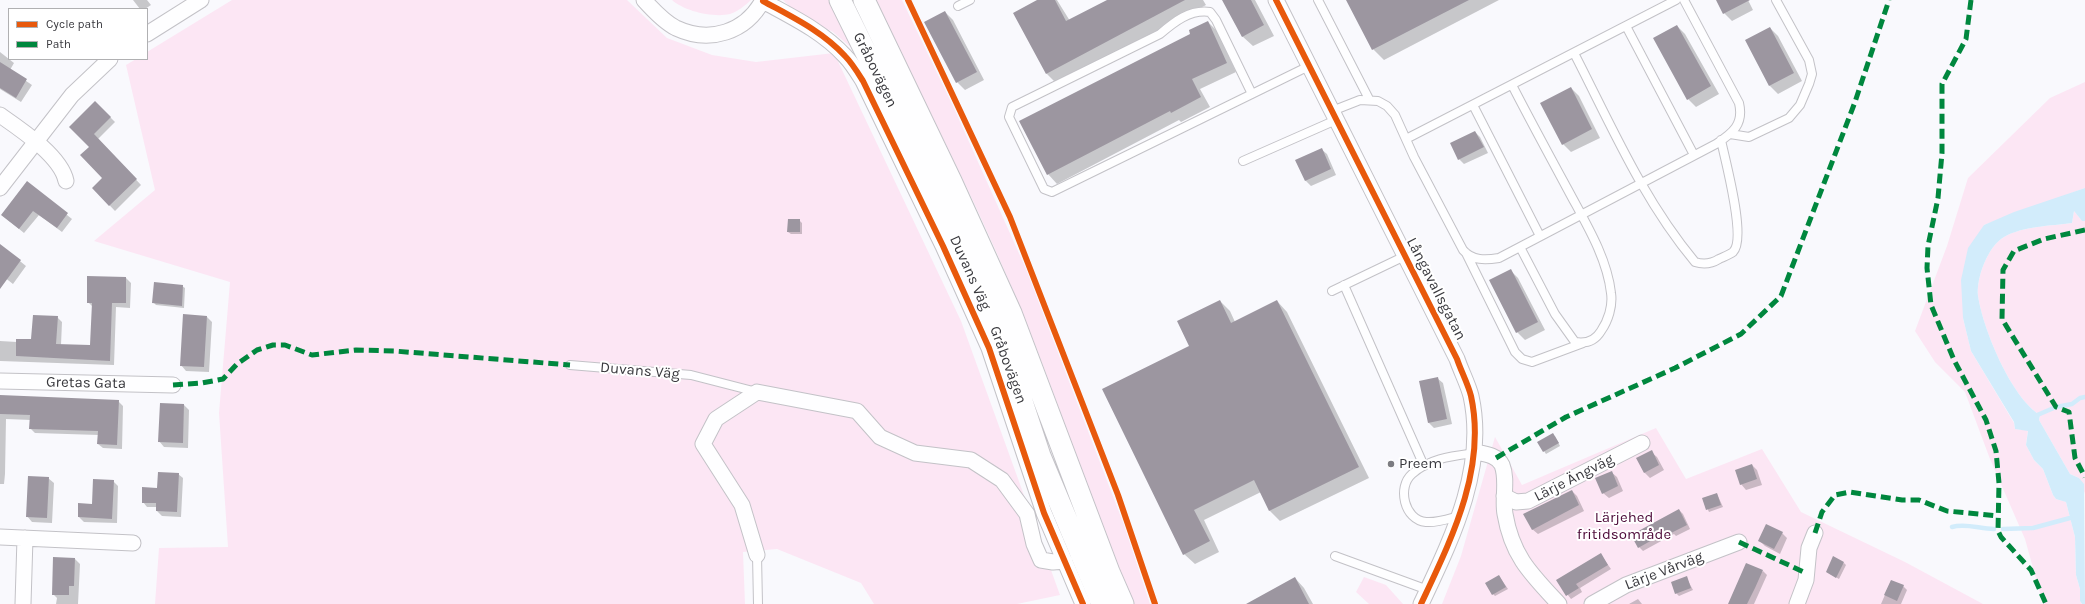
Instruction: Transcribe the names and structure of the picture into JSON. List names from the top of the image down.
{
  "streets": {
    "main road": ["Gråbovägen"],
    "street": [
      "Duvans Väg",
      "Långavallsgatan",
      "Gretas Gata",
      "Lärje Ängväg",
      "Lärje Vårväg"
    ]
  },
  "parks": ["Lärjehed fritidsområde"],
  "places": ["Preem"],
  "legend": ["Cycle path", "Path"]
}
